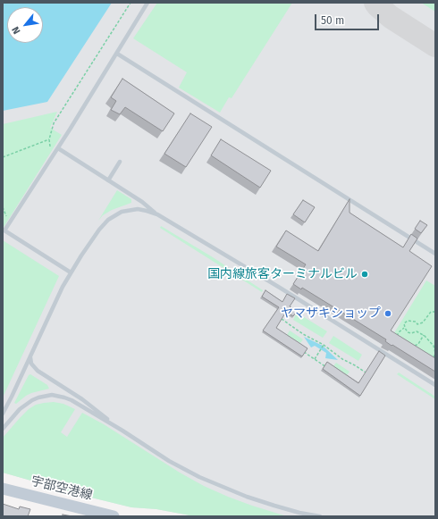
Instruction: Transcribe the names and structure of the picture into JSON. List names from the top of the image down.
{
  "streets": {
    "main road": ["宇部空港線"]
  },
  "places": ["国内線旅客ターミナルビル", "ヤマザキショップ"],
  "scale_bar": "50 m",
  "north": "bottom left"
}
